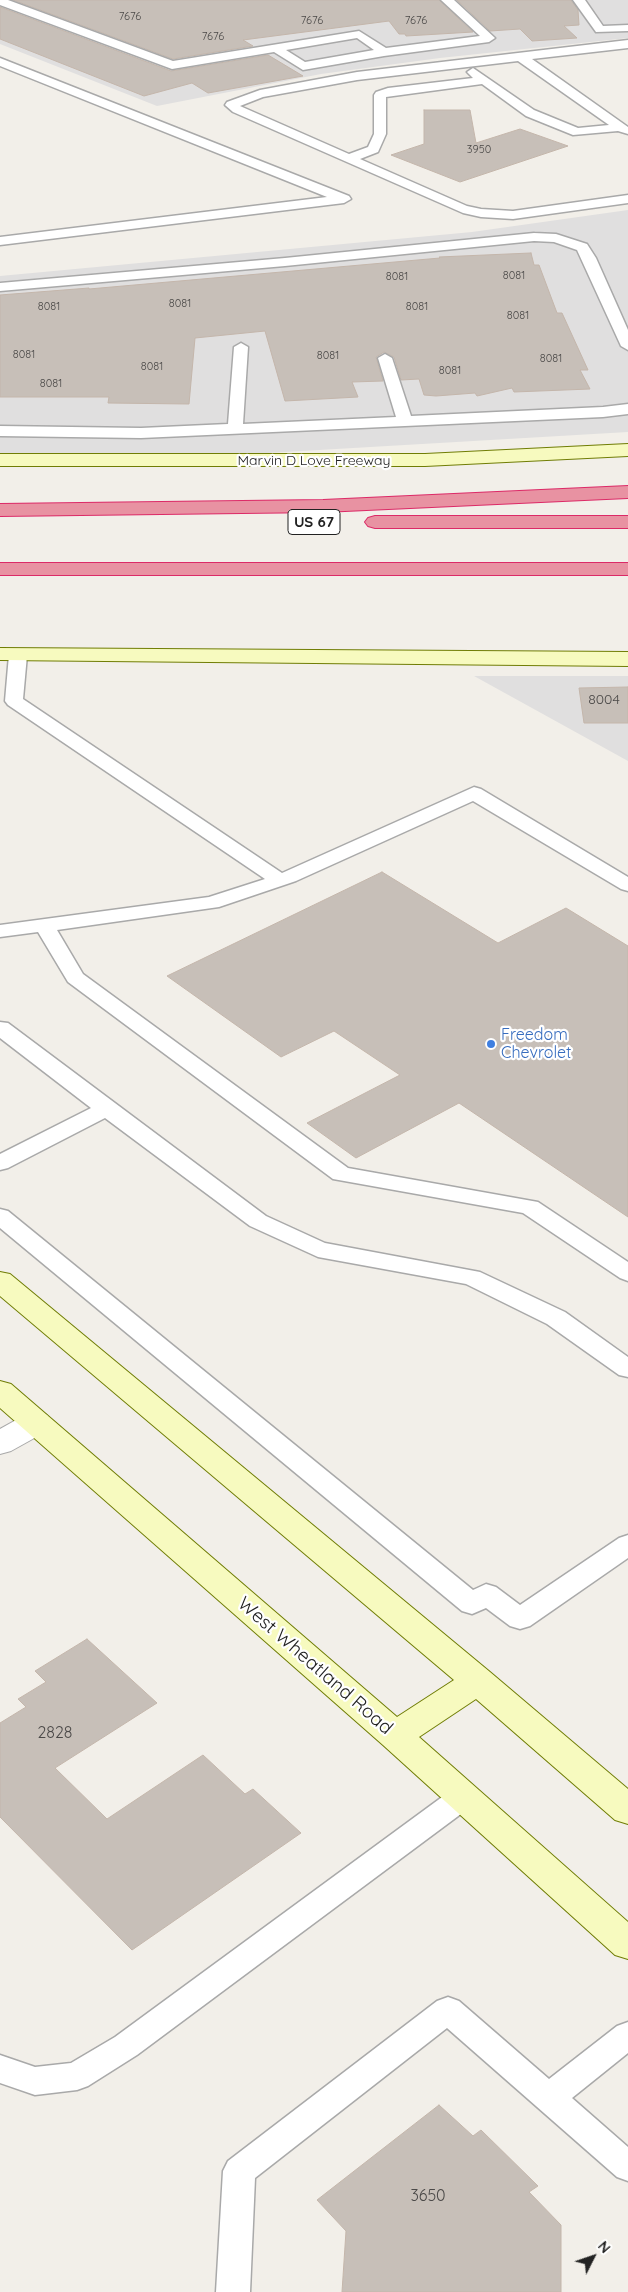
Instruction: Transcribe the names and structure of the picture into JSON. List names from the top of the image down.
{
  "streets": {
    "highway": ["US 67"],
    "main road": ["Marvin D Love Freeway", "West Wheatland Road"]
  },
  "places": ["Freedom Chevrolet"],
  "house_numbers": [
    "7676",
    "7676",
    "7676",
    "7676",
    "3950",
    "8081",
    "8081",
    "8081",
    "8081",
    "8081",
    "8081",
    "8081",
    "8081",
    "8081",
    "8081",
    "8081",
    "8081",
    "8004",
    "2828",
    "3650"
  ],
  "north": "top right"
}
